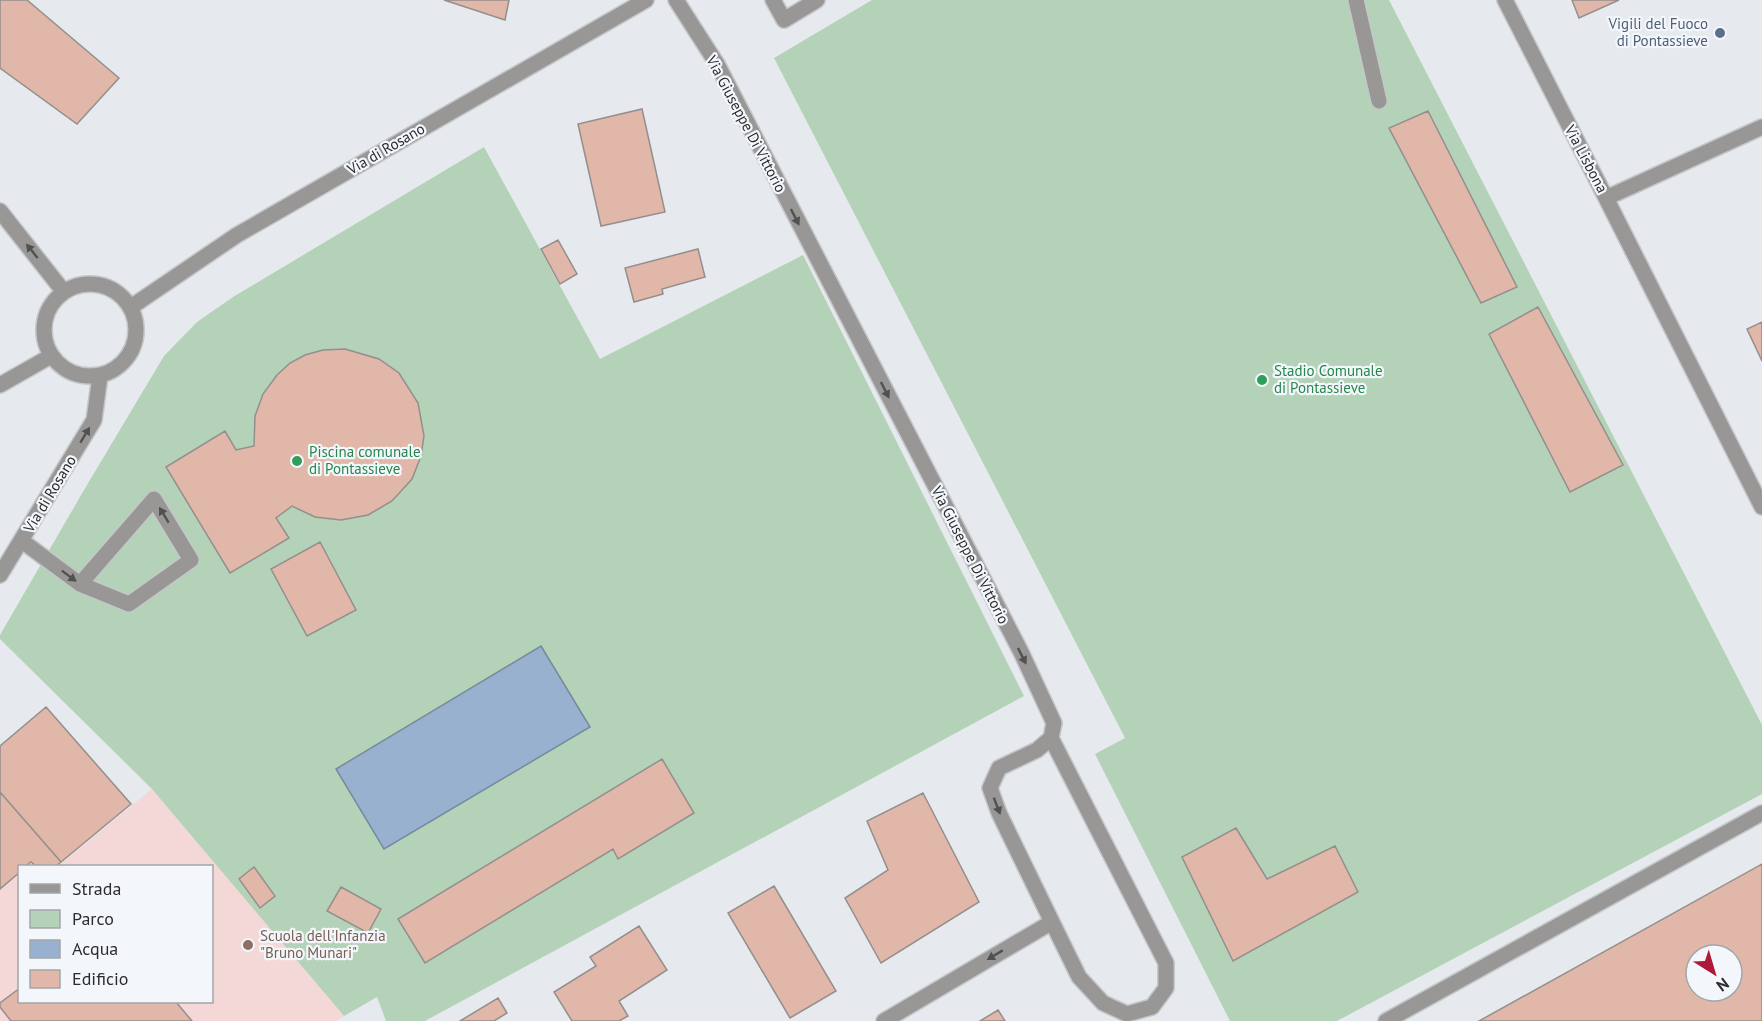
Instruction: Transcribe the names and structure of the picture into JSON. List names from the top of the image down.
{
  "streets": {
    "street": ["Via Giuseppe Di Vittorio", "Via di Rosano", "Via Lisbona"]
  },
  "one_way": ["Via Giuseppe Di Vittorio"],
  "places": [
    "Vigili del Fuoco di Pontassieve",
    "Stadio Comunale di Pontassieve",
    "Piscina comunale di Pontassieve",
    "Scuola dell'Infanzia \"Bruno Munari\""
  ],
  "legend": [
    "Strada",
    "Parco",
    "Acqua",
    "Edificio"
  ],
  "north": "bottom right"
}
